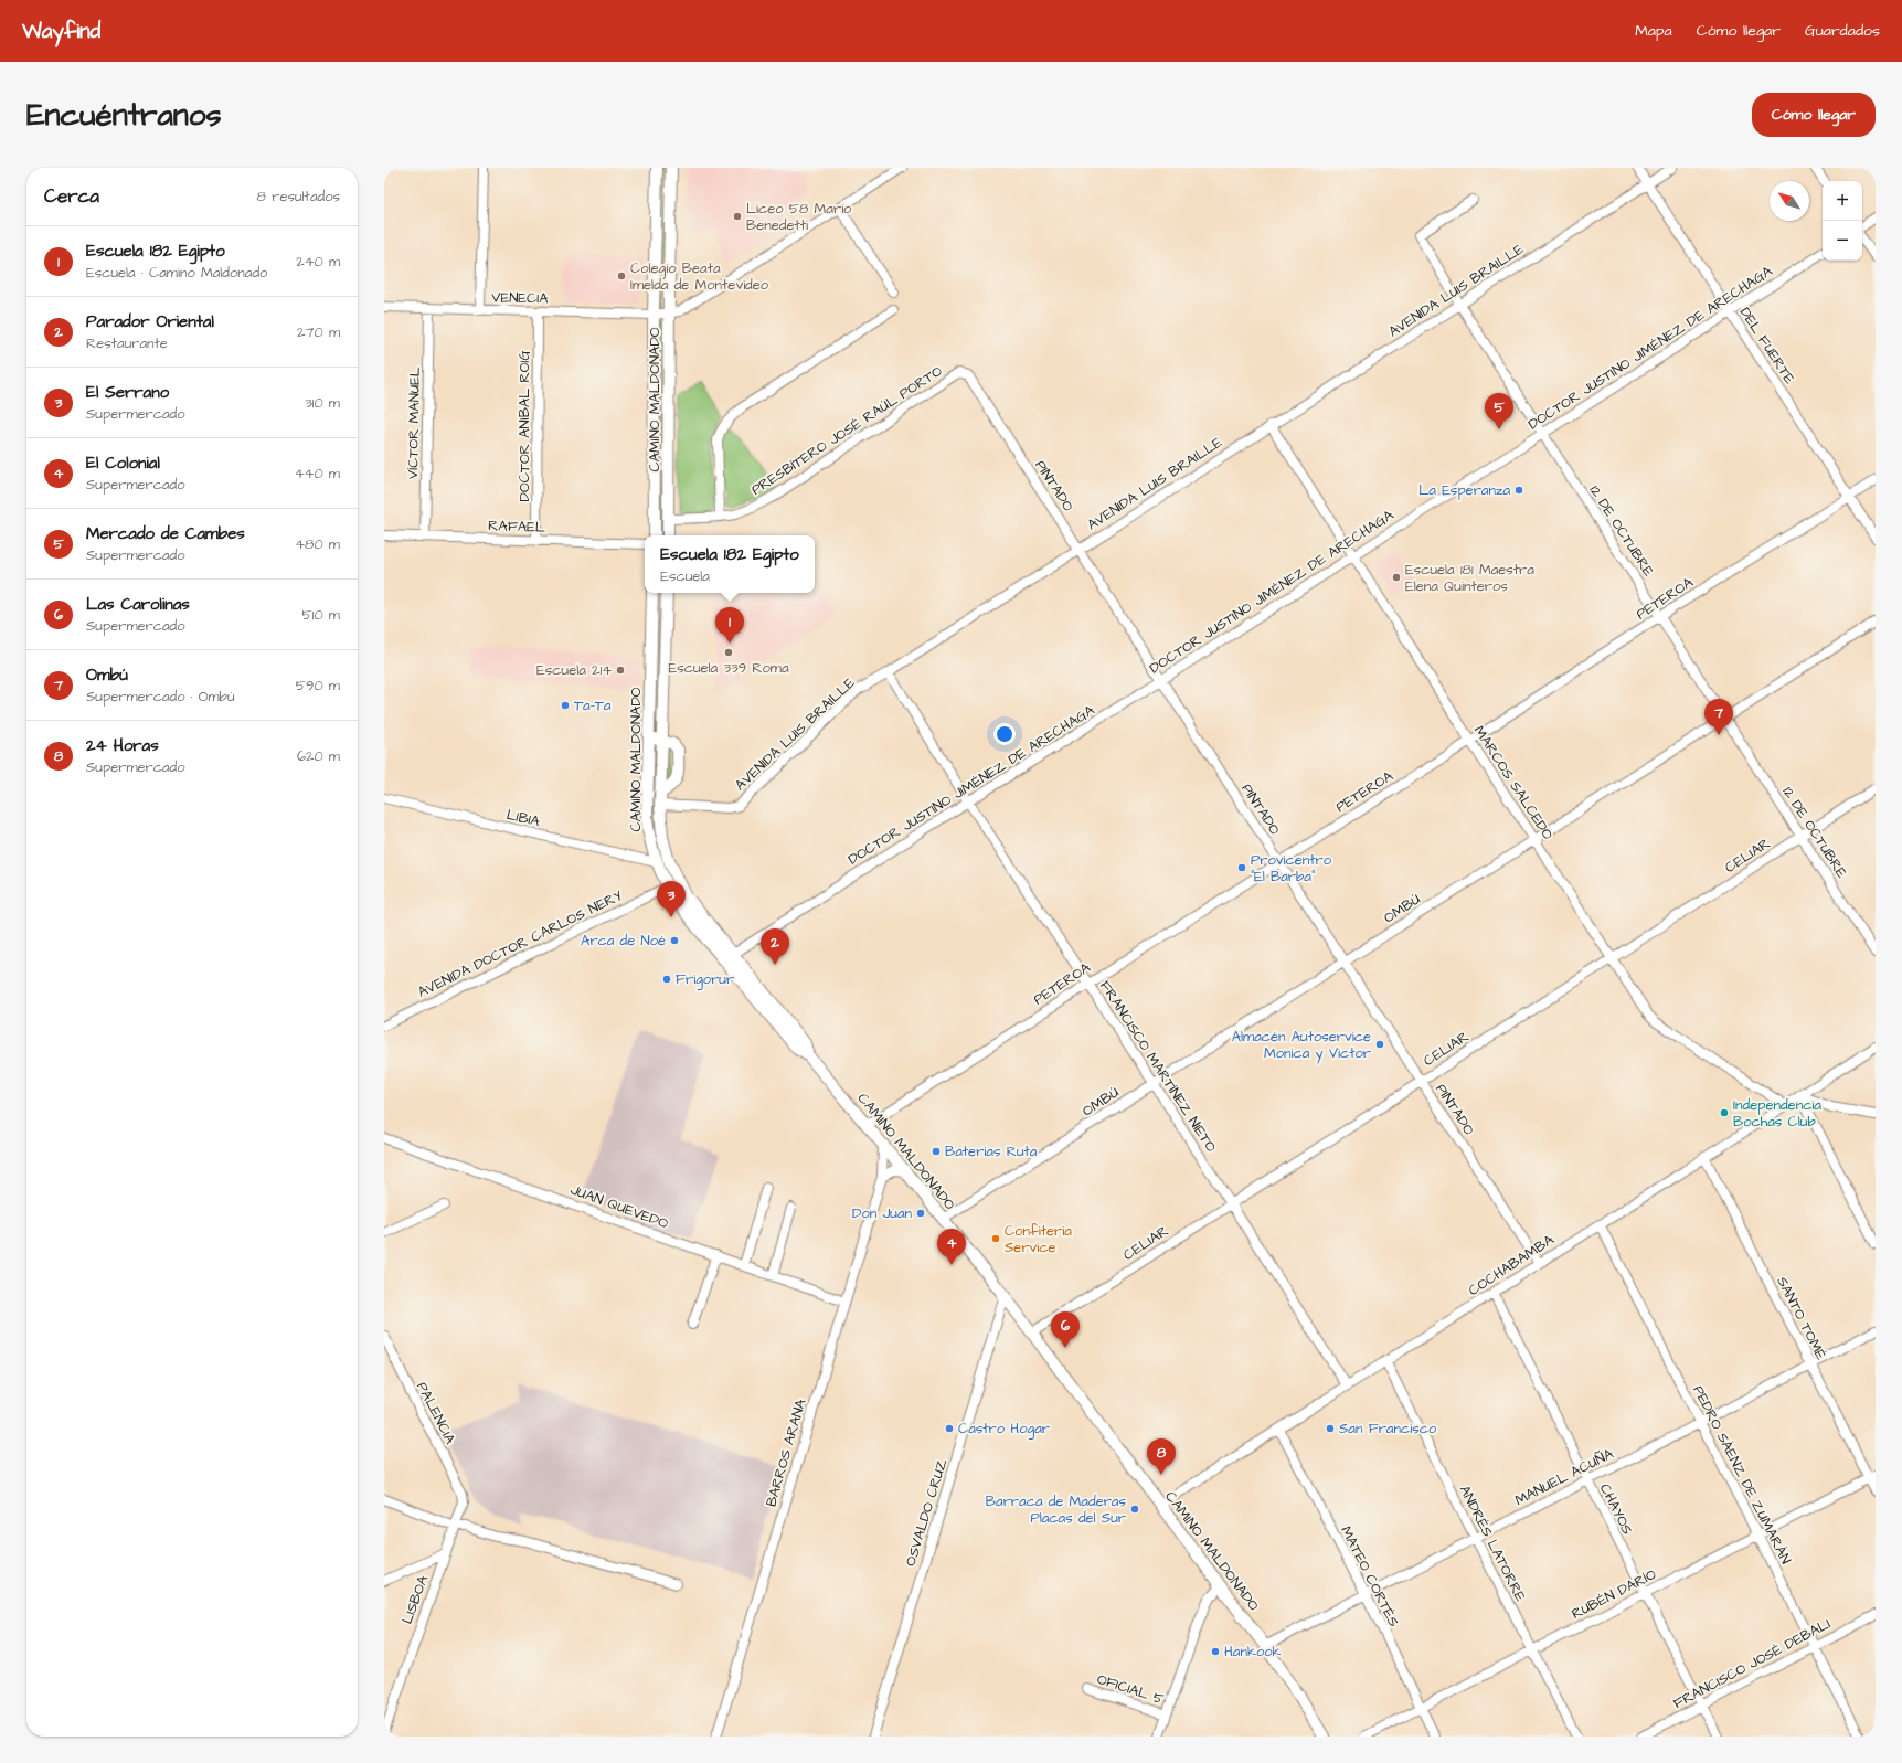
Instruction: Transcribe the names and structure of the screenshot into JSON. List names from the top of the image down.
{
  "streets": {
    "main road": ["CAMINO MALDONADO"],
    "street": [
      "AVENIDA LUIS BRAILLE",
      "VENECIA",
      "DEL FUERTE",
      "DOCTOR JUSTINO JIMÉNEZ DE ARECHAGA",
      "VÍCTOR MANUEL",
      "DOCTOR ANIBAL ROIG",
      "PRESBÍTERO JOSÉ RAÚL PORTO",
      "PINTADO",
      "RAFAEL",
      "12 DE OCTUBRE",
      "PETEROA",
      "MARCOS SALCEDO",
      "LIBIA",
      "CELIAR",
      "OMBÚ",
      "AVENIDA DOCTOR CARLOS NERY",
      "FRANCISCO MARTÍNEZ NIETO",
      "JUAN QUEVEDO",
      "COCHABAMBA",
      "SANTO TOMÉ",
      "PALENCIA",
      "BARROS ARANA",
      "PEDRO SÁENZ DE ZUMARÁN",
      "MANUEL ACUÑA",
      "CHAYOS",
      "OSVALDO CRUZ",
      "ANDRÉS LATORRE",
      "MATEO CORTÉS",
      "RUBÉN DARÍO",
      "LISBOA",
      "FRANCISCO JOSÉ DEBALI",
      "OFICIAL 5"
    ]
  },
  "crossings": [
    ["AVENIDA LUIS BRAILLE", "DEL FUERTE"],
    ["AVENIDA LUIS BRAILLE", "CAMINO MALDONADO"],
    ["AVENIDA LUIS BRAILLE", "PINTADO"],
    ["AVENIDA LUIS BRAILLE", "12 DE OCTUBRE"],
    ["AVENIDA LUIS BRAILLE", "MARCOS SALCEDO"],
    ["AVENIDA LUIS BRAILLE", "FRANCISCO MARTÍNEZ NIETO"],
    ["VENECIA", "CAMINO MALDONADO"],
    ["VENECIA", "VÍCTOR MANUEL"],
    ["VENECIA", "DOCTOR ANIBAL ROIG"],
    ["DEL FUERTE", "DOCTOR JUSTINO JIMÉNEZ DE ARECHAGA"],
    ["DEL FUERTE", "PETEROA"],
    ["DOCTOR JUSTINO JIMÉNEZ DE ARECHAGA", "CAMINO MALDONADO"],
    ["DOCTOR JUSTINO JIMÉNEZ DE ARECHAGA", "PINTADO"],
    ["DOCTOR JUSTINO JIMÉNEZ DE ARECHAGA", "12 DE OCTUBRE"],
    ["DOCTOR JUSTINO JIMÉNEZ DE ARECHAGA", "MARCOS SALCEDO"],
    ["DOCTOR JUSTINO JIMÉNEZ DE ARECHAGA", "FRANCISCO MARTÍNEZ NIETO"],
    ["CAMINO MALDONADO", "PRESBÍTERO JOSÉ RAÚL PORTO"],
    ["CAMINO MALDONADO", "PETEROA"],
    ["CAMINO MALDONADO", "LIBIA"],
    ["CAMINO MALDONADO", "CELIAR"],
    ["CAMINO MALDONADO", "OMBÚ"],
    ["CAMINO MALDONADO", "AVENIDA DOCTOR CARLOS NERY"],
    ["CAMINO MALDONADO", "COCHABAMBA"],
    ["CAMINO MALDONADO", "BARROS ARANA"],
    ["CAMINO MALDONADO", "MANUEL ACUÑA"],
    ["CAMINO MALDONADO", "OSVALDO CRUZ"],
    ["VÍCTOR MANUEL", "RAFAEL"],
    ["DOCTOR ANIBAL ROIG", "RAFAEL"],
    ["PRESBÍTERO JOSÉ RAÚL PORTO", "PINTADO"],
    ["PINTADO", "PETEROA"],
    ["PINTADO", "CELIAR"],
    ["PINTADO", "OMBÚ"],
    ["PINTADO", "COCHABAMBA"],
    ["12 DE OCTUBRE", "PETEROA"],
    ["12 DE OCTUBRE", "CELIAR"],
    ["12 DE OCTUBRE", "OMBÚ"],
    ["PETEROA", "MARCOS SALCEDO"],
    ["PETEROA", "FRANCISCO MARTÍNEZ NIETO"],
    ["MARCOS SALCEDO", "CELIAR"],
    ["MARCOS SALCEDO", "OMBÚ"],
    ["MARCOS SALCEDO", "COCHABAMBA"],
    ["CELIAR", "FRANCISCO MARTÍNEZ NIETO"],
    ["OMBÚ", "FRANCISCO MARTÍNEZ NIETO"],
    ["FRANCISCO MARTÍNEZ NIETO", "COCHABAMBA"],
    ["JUAN QUEVEDO", "BARROS ARANA"],
    ["COCHABAMBA", "SANTO TOMÉ"],
    ["COCHABAMBA", "PEDRO SÁENZ DE ZUMARÁN"],
    ["COCHABAMBA", "CHAYOS"],
    ["COCHABAMBA", "ANDRÉS LATORRE"],
    ["COCHABAMBA", "MATEO CORTÉS"],
    ["SANTO TOMÉ", "MANUEL ACUÑA"],
    ["SANTO TOMÉ", "RUBÉN DARÍO"],
    ["PALENCIA", "LISBOA"],
    ["PEDRO SÁENZ DE ZUMARÁN", "MANUEL ACUÑA"],
    ["PEDRO SÁENZ DE ZUMARÁN", "RUBÉN DARÍO"],
    ["PEDRO SÁENZ DE ZUMARÁN", "FRANCISCO JOSÉ DEBALI"],
    ["MANUEL ACUÑA", "CHAYOS"],
    ["MANUEL ACUÑA", "ANDRÉS LATORRE"],
    ["MANUEL ACUÑA", "MATEO CORTÉS"],
    ["CHAYOS", "RUBÉN DARÍO"],
    ["CHAYOS", "FRANCISCO JOSÉ DEBALI"],
    ["ANDRÉS LATORRE", "RUBÉN DARÍO"],
    ["MATEO CORTÉS", "RUBÉN DARÍO"]
  ],
  "places": [
    "Liceo 58 Mario Benedetti",
    "Colegio Beata Imelda de Montevideo",
    "La Esperanza",
    "Escuela 181 Maestra Elena Quinteros",
    "Escuela 339 Roma",
    "Escuela 214",
    "Ta-Ta",
    "Provicentro \"El Barba\"",
    "Arca de Noé",
    "Frigorur",
    "Almacén Autoservice Monica y Victor",
    "Independencia Bochas Club",
    "Baterias Ruta",
    "Don Juan",
    "Confiteria Service",
    "Castro Hogar",
    "San Francisco",
    "Barraca de Maderas Placas del Sur",
    "Hankook"
  ],
  "north": "top left",
  "page": {
    "header": "Wayfind",
    "nav": ["Mapa", "Cómo llegar", "Guardados"],
    "buttons": "Cómo llegar",
    "title": "Encuéntranos",
    "heading": ["Cerca", "8 resultados"],
    "map_buttons": ["+", "−"],
    "list": [
      {
        "mark": "1",
        "name": "Escuela 182 Egipto",
        "note": "Escuela · Camino Maldonado",
        "value": "240 m"
      },
      {
        "mark": "2",
        "name": "Parador Oriental",
        "note": "Restaurante",
        "value": "270 m"
      },
      {
        "mark": "3",
        "name": "El Serrano",
        "note": "Supermercado",
        "value": "310 m"
      },
      {
        "mark": "4",
        "name": "El Colonial",
        "note": "Supermercado",
        "value": "440 m"
      },
      {
        "mark": "5",
        "name": "Mercado de Cambes",
        "note": "Supermercado",
        "value": "480 m"
      },
      {
        "mark": "6",
        "name": "Las Carolinas",
        "note": "Supermercado",
        "value": "510 m"
      },
      {
        "mark": "7",
        "name": "Ombú",
        "note": "Supermercado · Ombú",
        "value": "590 m"
      },
      {
        "mark": "8",
        "name": "24 Horas",
        "note": "Supermercado",
        "value": "620 m"
      }
    ],
    "pins": [
      "5",
      "1",
      "7",
      "3",
      "2",
      "4",
      "6",
      "8"
    ],
    "popup": ["Escuela 182 Egipto", "Escuela"]
  }
}
